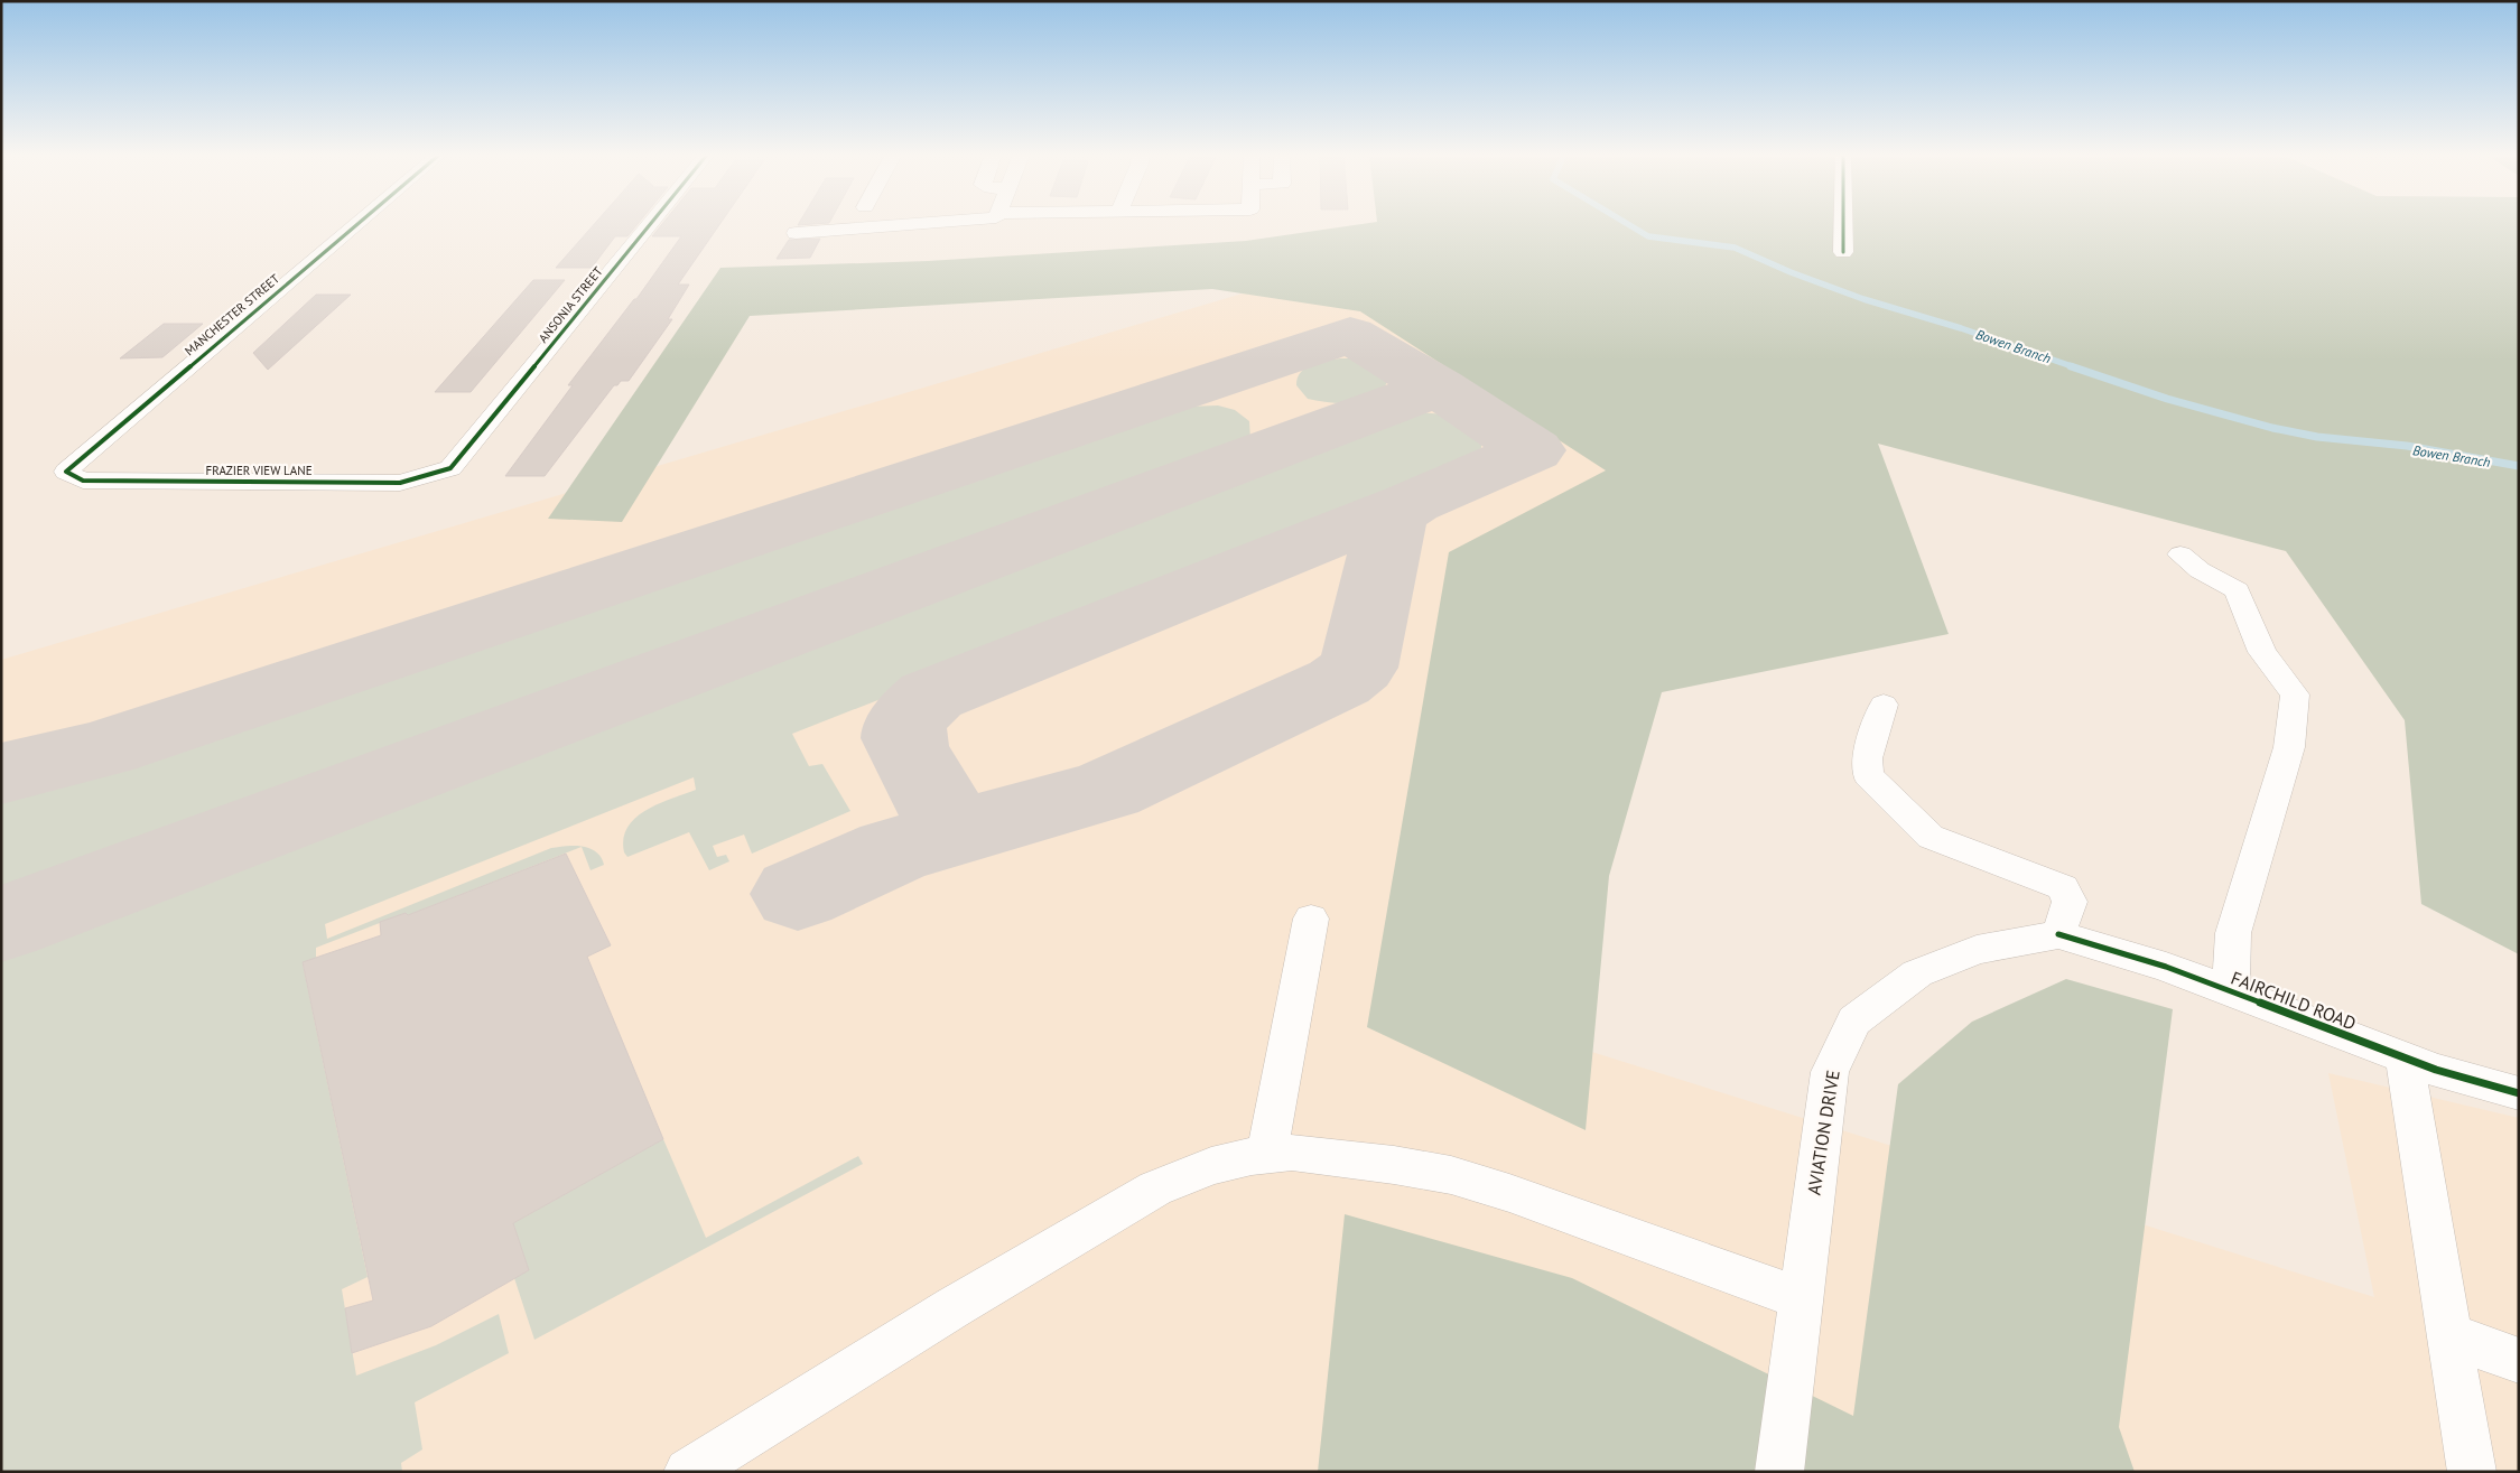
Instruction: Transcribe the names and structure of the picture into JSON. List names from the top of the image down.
{
  "streets": {
    "street": [
      "ANSONIA STREET",
      "MANCHESTER STREET",
      "FRAZIER VIEW LANE",
      "FAIRCHILD ROAD",
      "AVIATION DRIVE"
    ]
  },
  "crossings": [
    ["ANSONIA STREET", "FRAZIER VIEW LANE"],
    ["MANCHESTER STREET", "FRAZIER VIEW LANE"],
    ["FAIRCHILD ROAD", "AVIATION DRIVE"]
  ],
  "water": ["Bowen Branch"]
}
